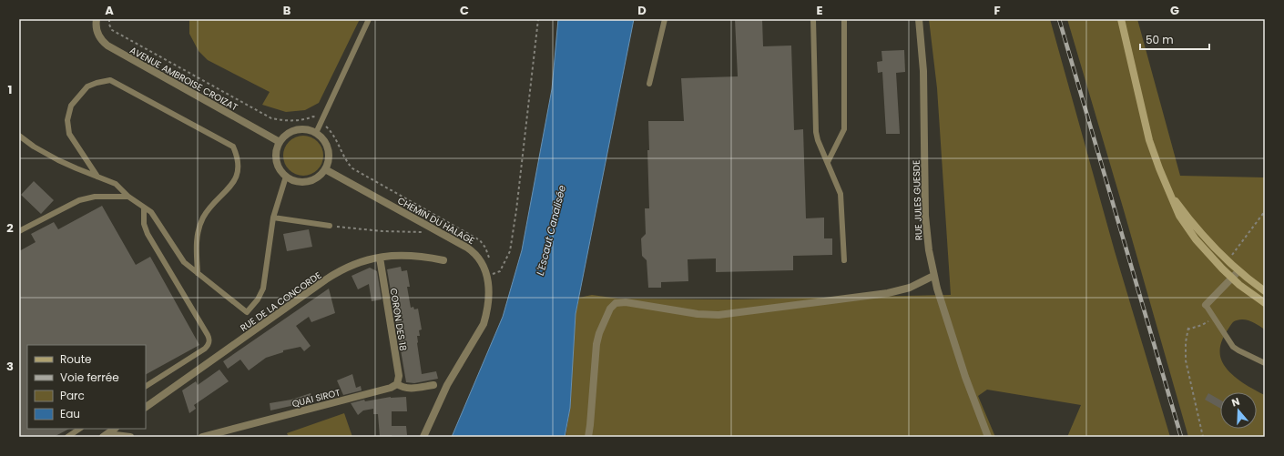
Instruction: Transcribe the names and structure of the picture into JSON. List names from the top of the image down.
{
  "streets": {
    "street": [
      "AVENUE AMBROISE CROIZAT",
      "RUE JULES GUESDE",
      "CHEMIN DU HALAGE",
      "RUE DE LA CONCORDE",
      "CORON DES 18",
      "QUAI SIROT"
    ]
  },
  "crossings": [
    ["AVENUE AMBROISE CROIZAT", "CHEMIN DU HALAGE"],
    ["RUE DE LA CONCORDE", "CORON DES 18"],
    ["CORON DES 18", "QUAI SIROT"]
  ],
  "water": ["L'Escaut Canalisée"],
  "legend": [
    "Route",
    "Voie ferrée",
    "Parc",
    "Eau"
  ],
  "scale_bar": "50 m",
  "north": "top",
  "grid": {
    "columns": [
      "A",
      "B",
      "C",
      "D",
      "E",
      "F",
      "G"
    ],
    "rows": ["1", "2", "3"]
  }
}
